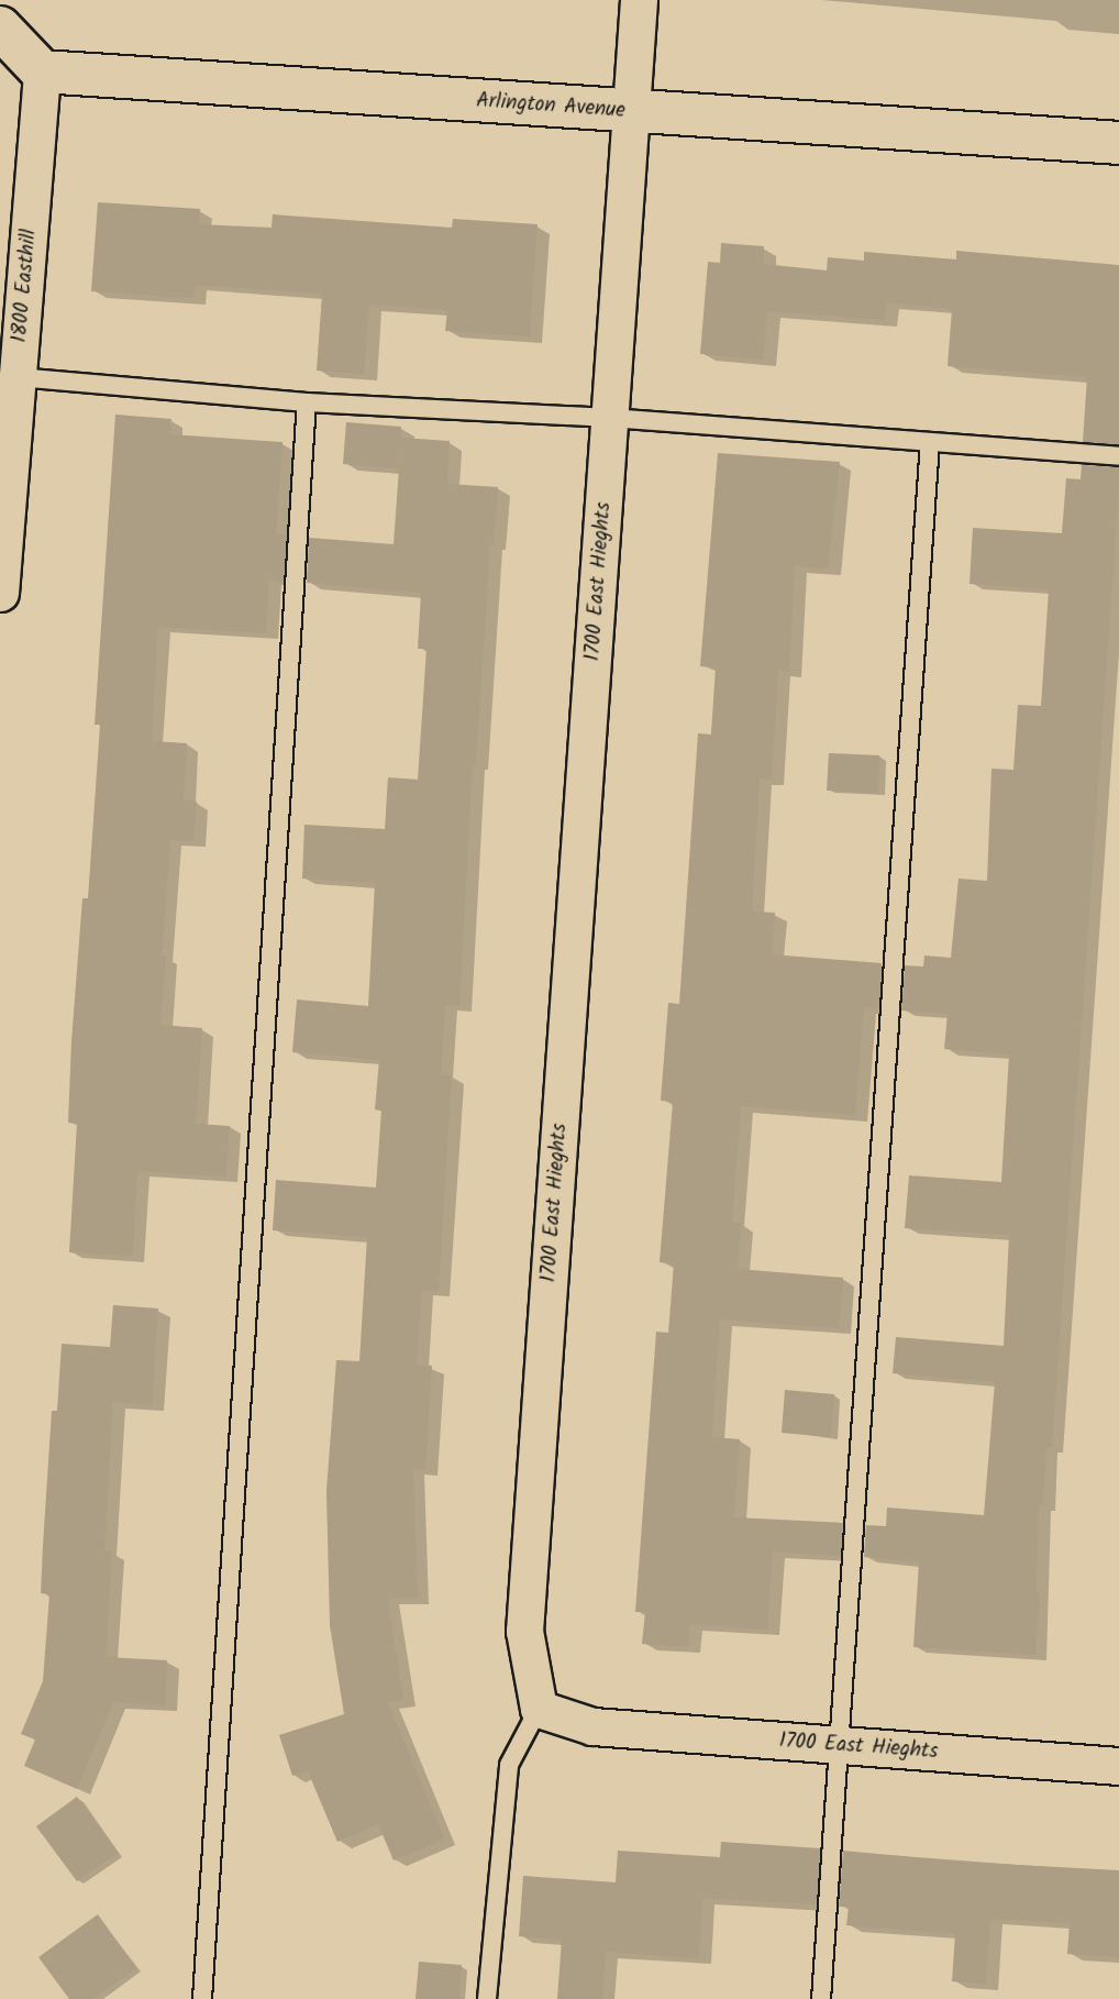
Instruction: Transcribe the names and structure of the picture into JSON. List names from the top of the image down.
{
  "streets": {
    "street": ["Arlington Avenue", "1800 Easthill", "1700 East Hieghts"]
  },
  "crossings": [
    ["Arlington Avenue", "1800 Easthill"],
    ["Arlington Avenue", "1700 East Hieghts"]
  ]
}
